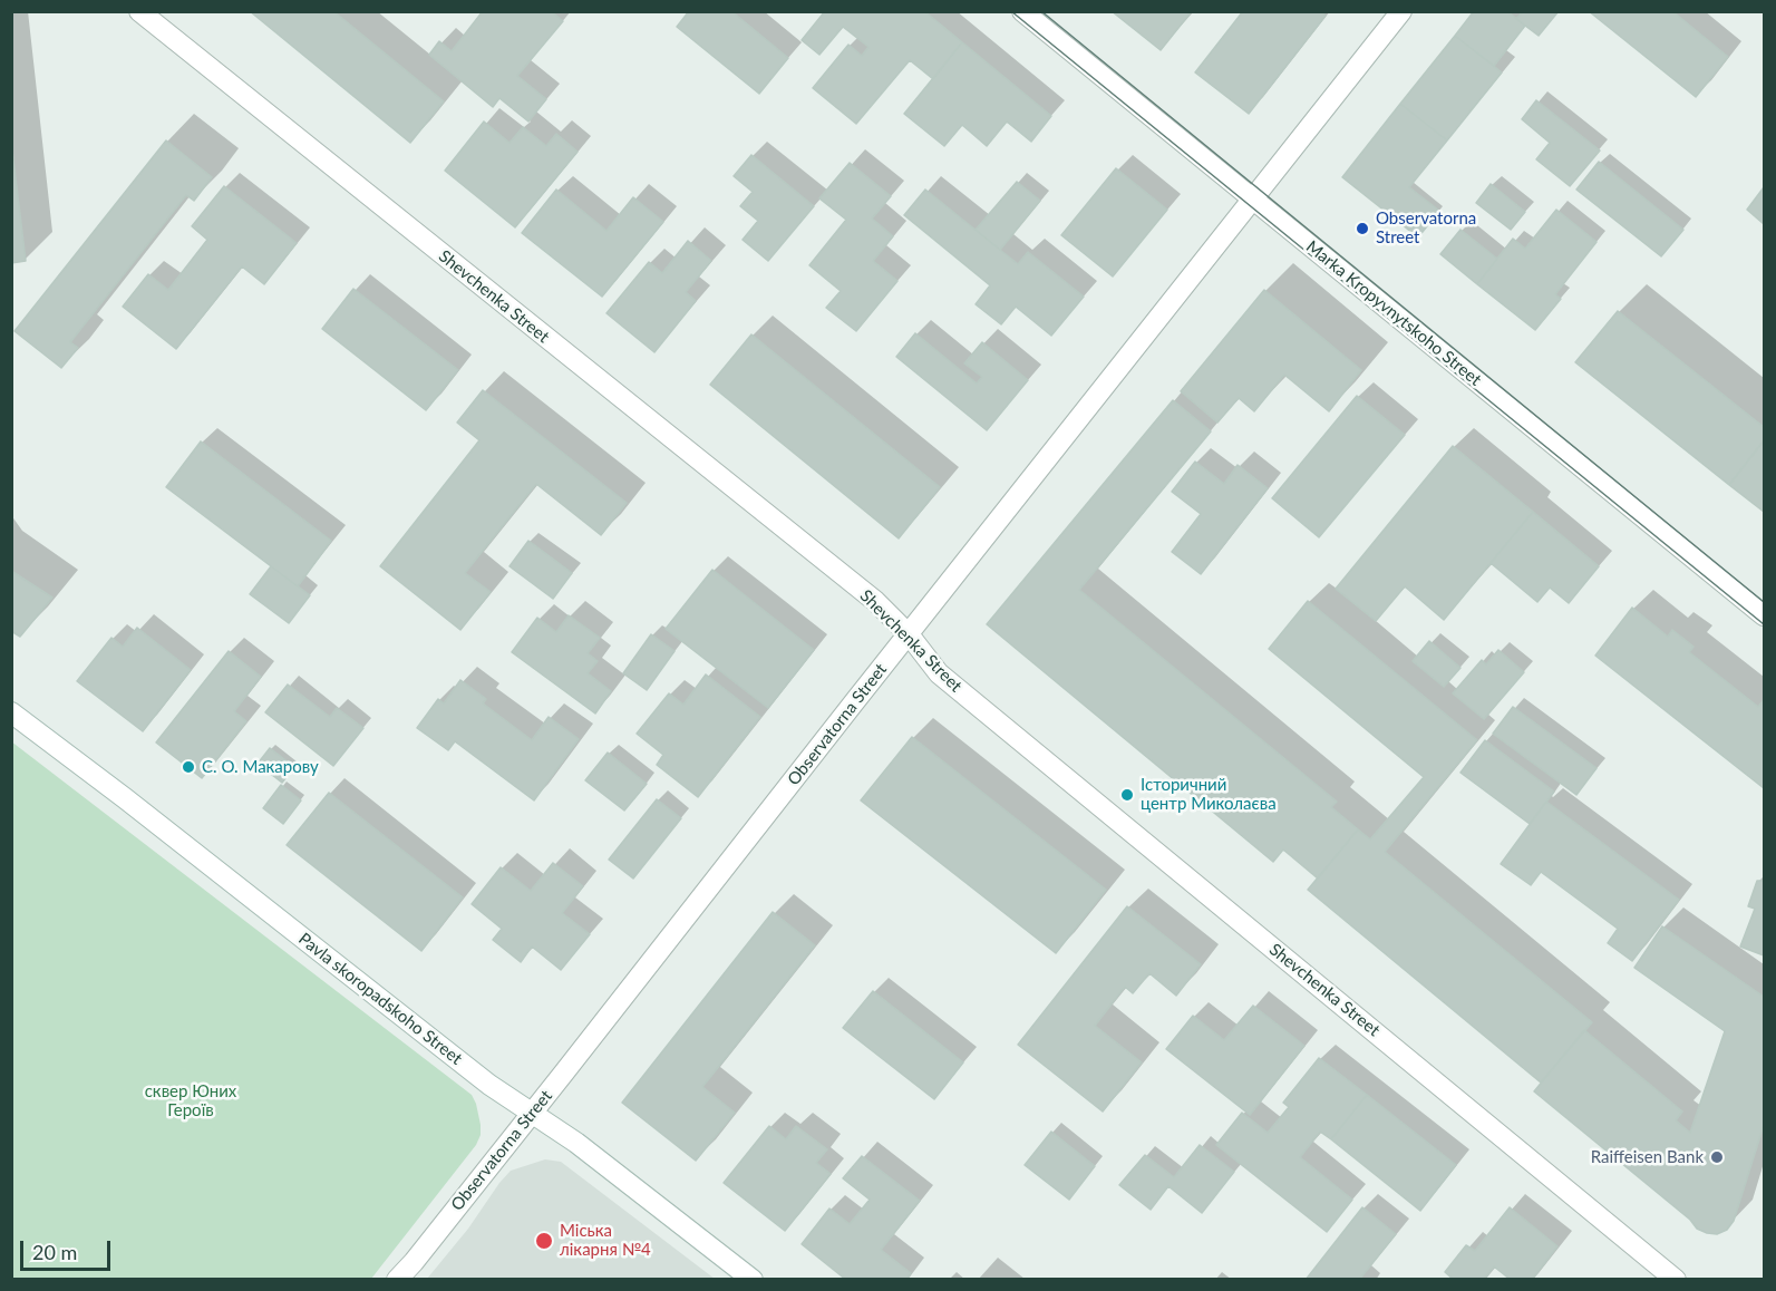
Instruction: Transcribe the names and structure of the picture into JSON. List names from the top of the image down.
{
  "streets": {
    "street": [
      "Shevchenka Street",
      "Marka Kropyvnytskoho Street",
      "Observatorna Street",
      "Pavla skoropadskoho Street"
    ]
  },
  "crossings": [
    ["Shevchenka Street", "Observatorna Street"],
    ["Marka Kropyvnytskoho Street", "Observatorna Street"],
    ["Observatorna Street", "Pavla skoropadskoho Street"]
  ],
  "parks": ["сквер Юних Героїв"],
  "places": [
    "Observatorna Street",
    "С. О. Макарову",
    "Історичний центр Миколаєва",
    "Raiffeisen Bank",
    "Міська лікарня №4"
  ],
  "scale_bar": "20 m"
}
